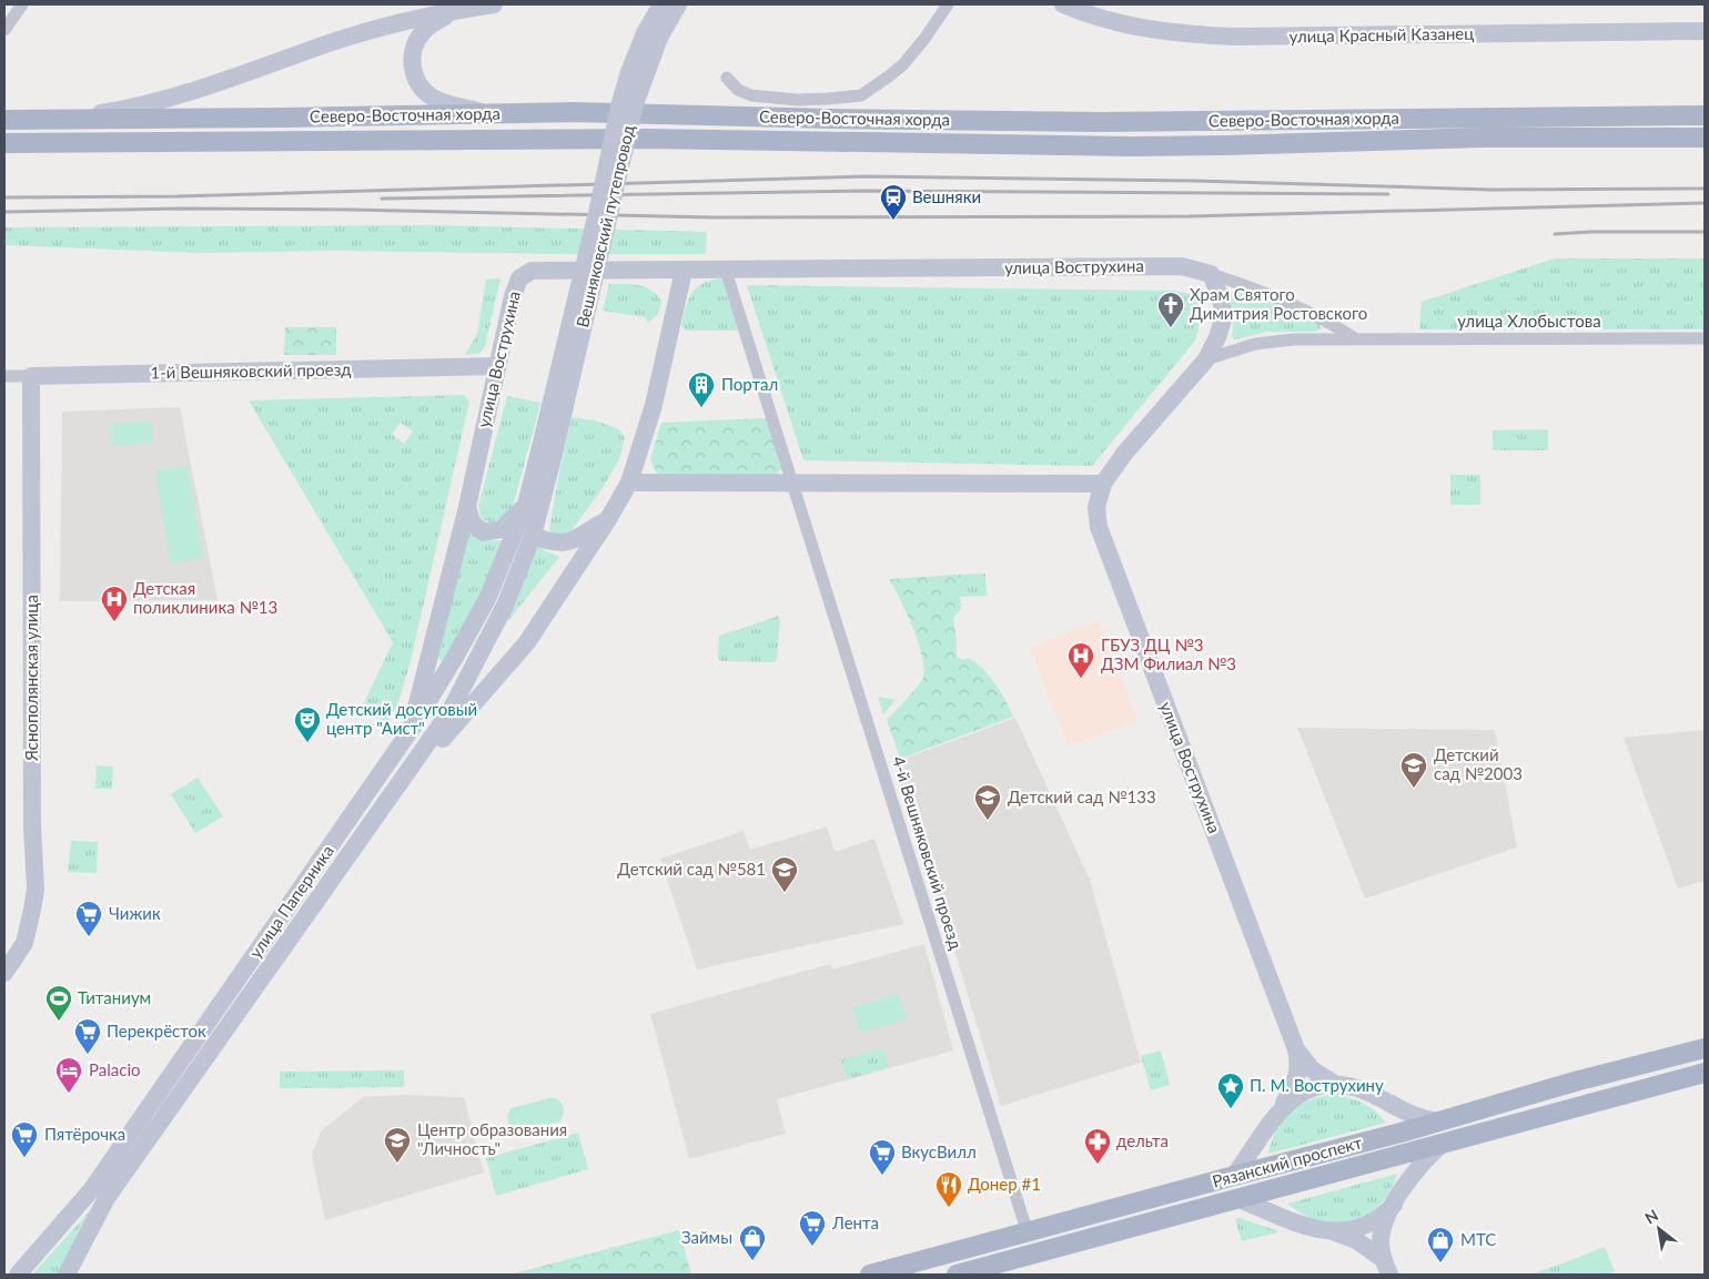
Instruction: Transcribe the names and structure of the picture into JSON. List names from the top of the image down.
{
  "streets": {
    "main road": ["Северо-Восточная хорда", "Рязанский проспект"],
    "street": [
      "улица Красный Казанец",
      "Вешняковский путепровод",
      "улица Вострухина",
      "улица Хлобыстова",
      "1-й Вешняковский проезд",
      "Яснополянская улица",
      "4-й Вешняковский проезд",
      "улица Паперника"
    ]
  },
  "crossings": [
    ["Вешняковский путепровод", "улица Паперника"],
    ["улица Вострухина", "улица Хлобыстова"],
    ["улица Вострухина", "1-й Вешняковский проезд"],
    ["улица Вострухина", "4-й Вешняковский проезд"],
    ["улица Вострухина", "улица Паперника"],
    ["улица Вострухина", "Рязанский проспект"],
    ["1-й Вешняковский проезд", "Яснополянская улица"],
    ["4-й Вешняковский проезд", "Рязанский проспект"]
  ],
  "places": {
    "station": ["Вешняки"],
    "church": ["Храм Святого Димитрия Ростовского"],
    "building": ["Портал"],
    "hospital": ["Детская поликлиника №13", "ГБУЗ ДЦ №3 ДЗМ Филиал №3"],
    "theatre": ["Детский досуговый центр \"Аист\""],
    "school or university": [
      "Детский сад №2003",
      "Детский сад №133",
      "Детский сад №581",
      "Центр образования \"Личность\""
    ],
    "supermarket": [
      "Чижик",
      "Перекрёсток",
      "Пятёрочка",
      "ВкусВилл",
      "Лента"
    ],
    "sports": ["Титаниум"],
    "hotel": ["Palacio"],
    "place": ["П. М. Вострухину"],
    "pharmacy": ["дельта"],
    "restaurant": ["Донер #1"],
    "shop": ["Займы", "МТС"]
  },
  "north": "top left"
}
